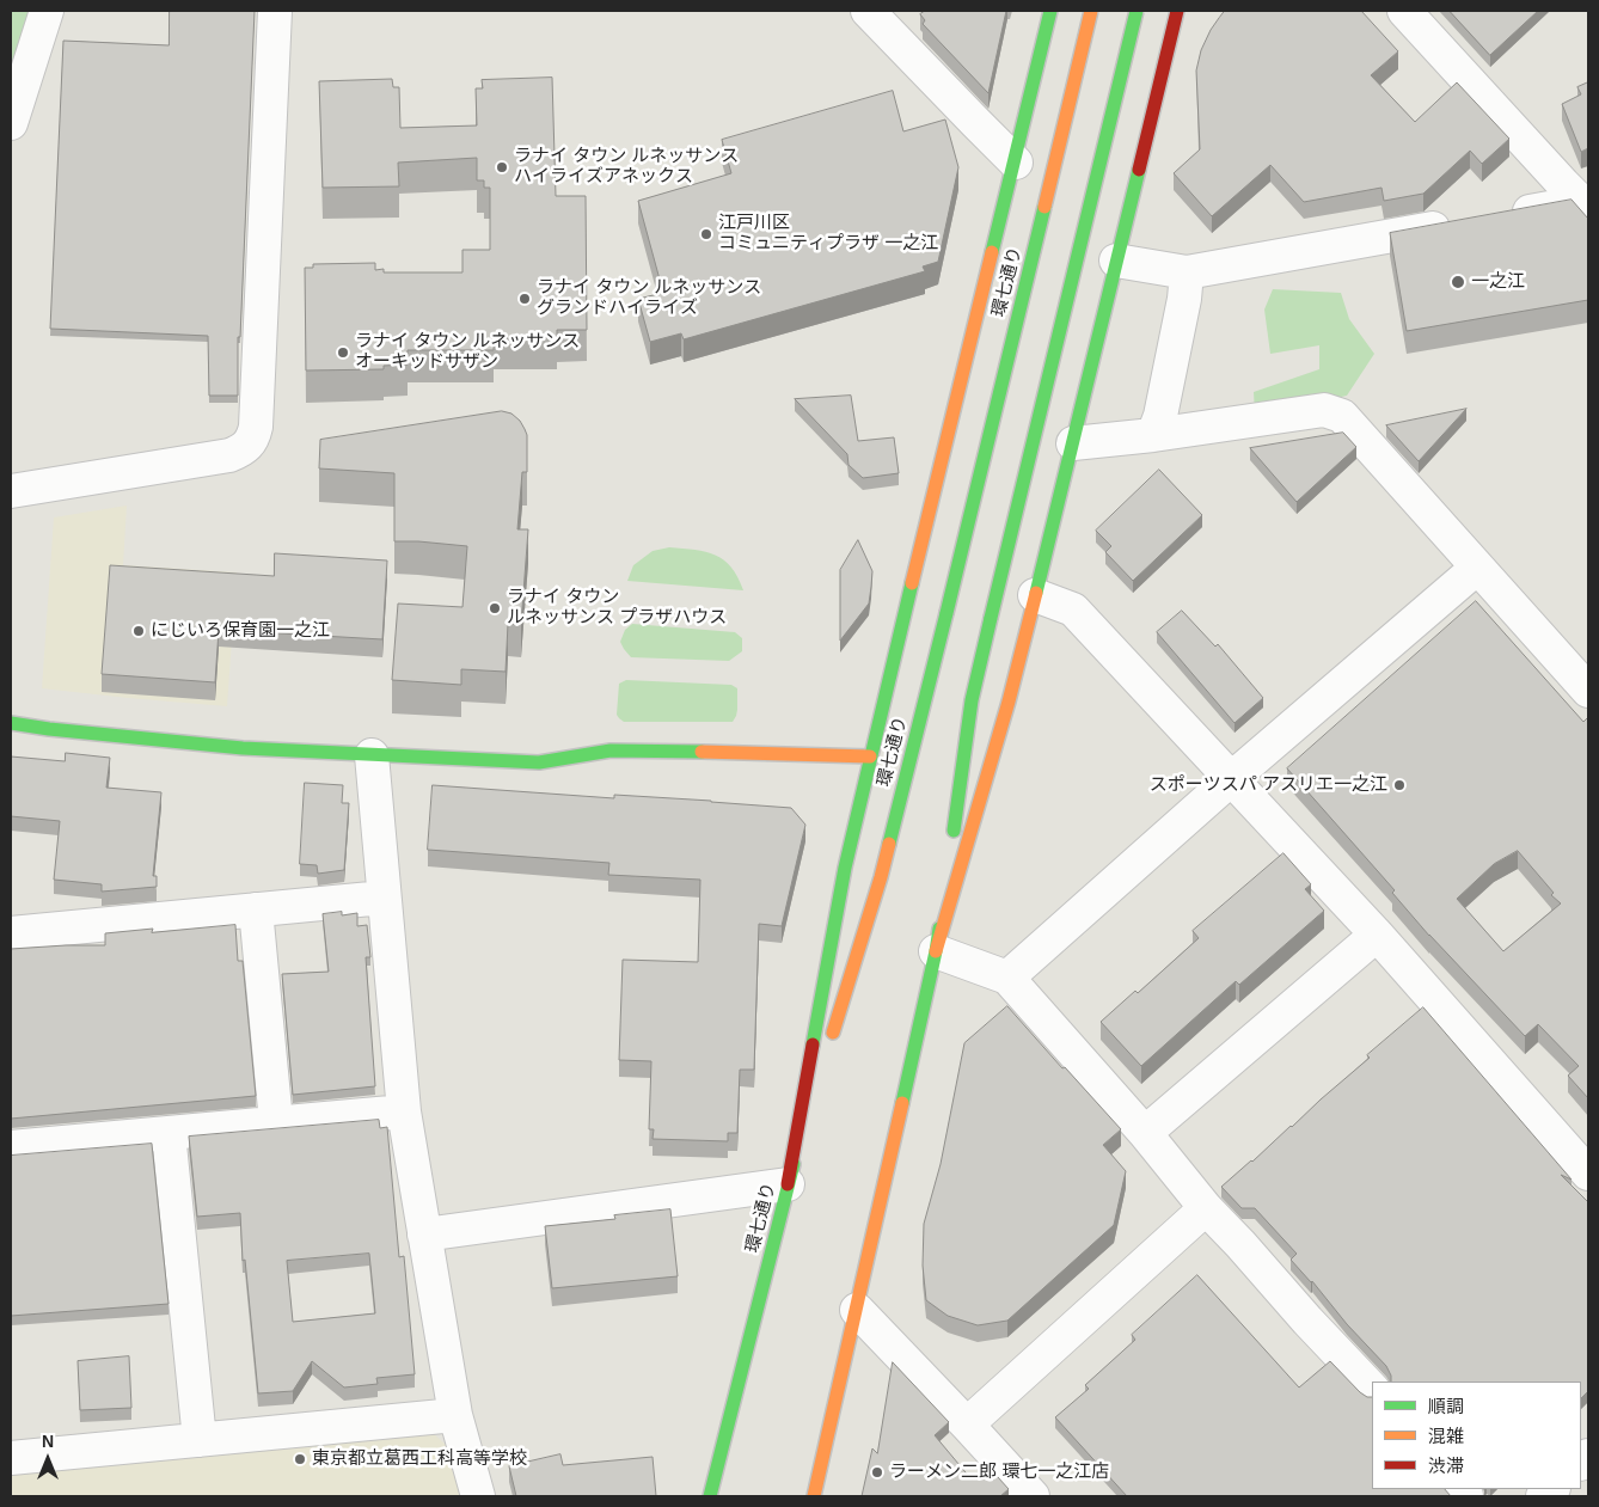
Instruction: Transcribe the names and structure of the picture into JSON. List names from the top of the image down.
{
  "streets": {
    "main road": ["環七通り"]
  },
  "places": [
    "ラナイ タウン ルネッサンス ハイライズアネックス",
    "江戸川区 コミュニティプラザ 一之江",
    "一之江",
    "ラナイ タウン ルネッサンス グランドハイライズ",
    "ラナイ タウン ルネッサンス オーキッドサザン",
    "ラナイ タウン ルネッサンス プラザハウス",
    "にじいろ保育園一之江",
    "スポーツスパ アスリエ一之江",
    "東京都立葛西工科高等学校",
    "ラーメン二郎 環七一之江店"
  ],
  "legend": ["順調", "混雑", "渋滞"],
  "north": "top"
}
